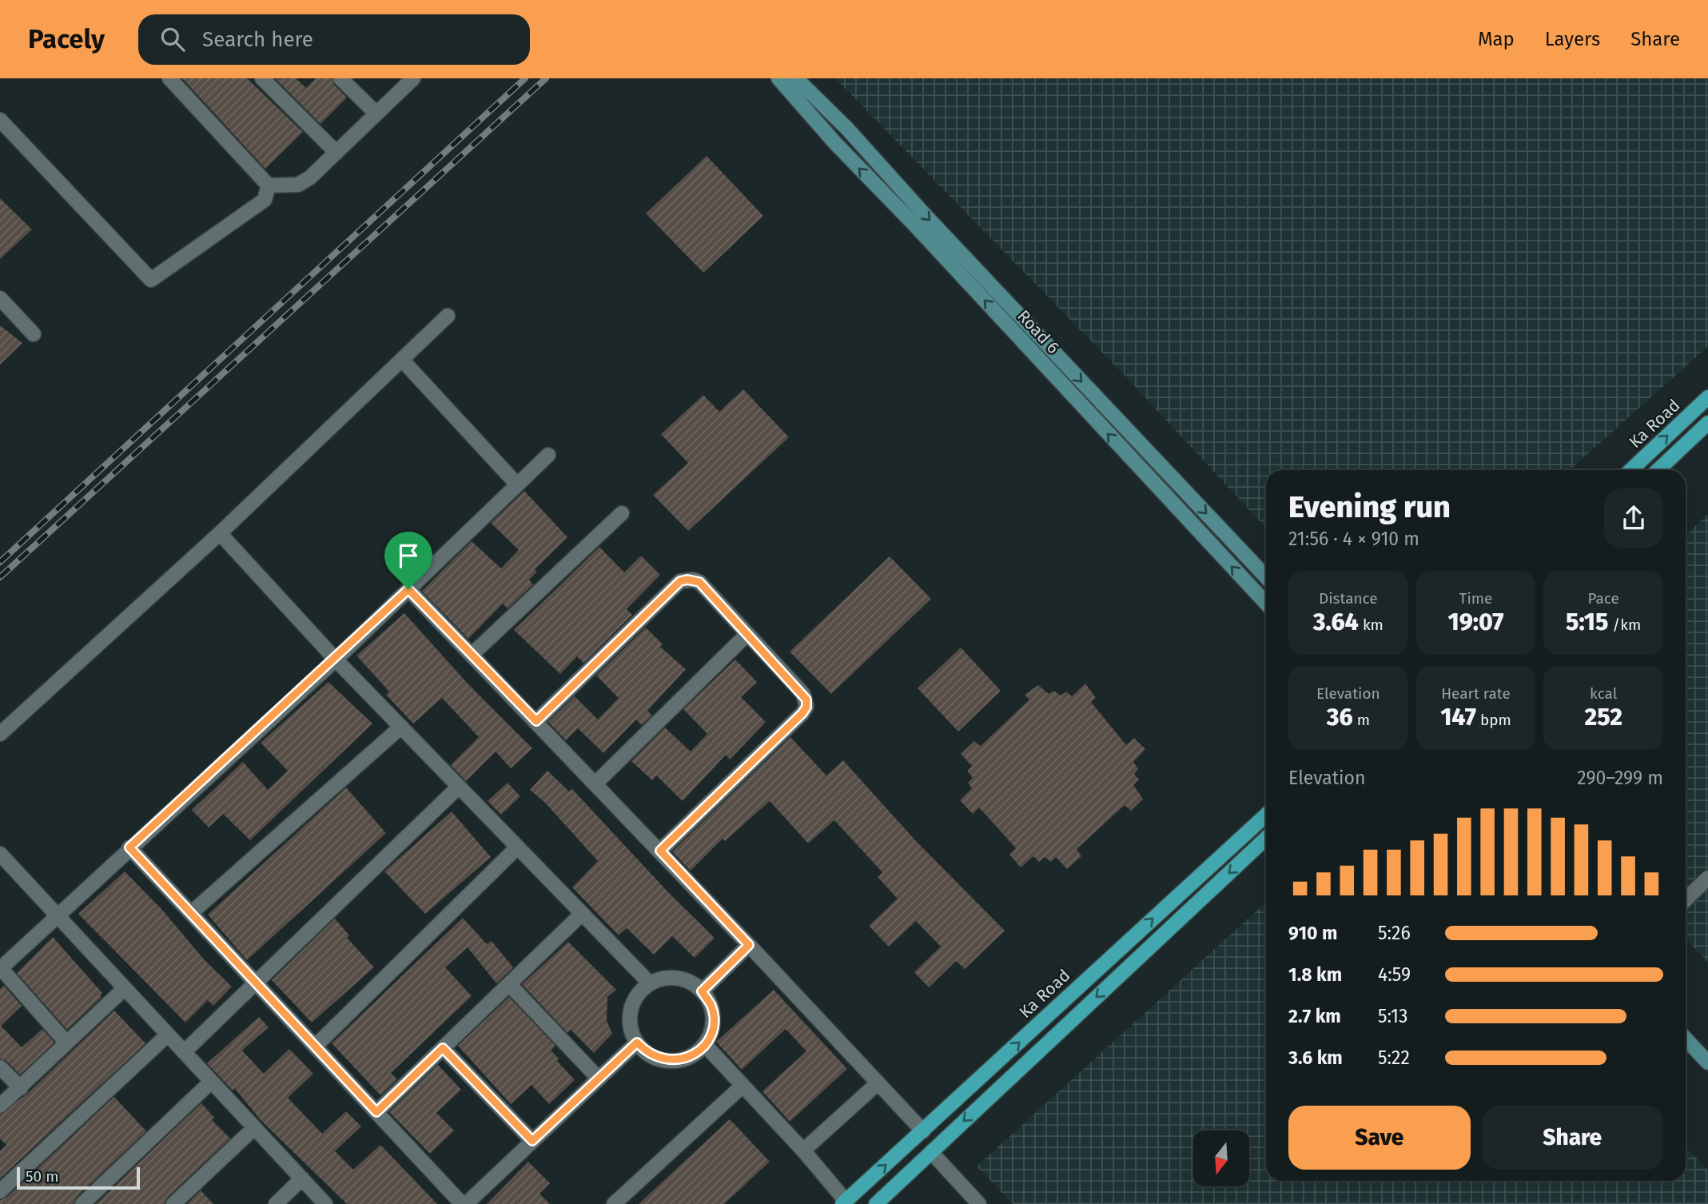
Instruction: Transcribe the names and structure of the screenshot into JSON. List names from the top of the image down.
{
  "streets": {
    "main road": ["Ka Road"],
    "street": ["Road 6"]
  },
  "scale_bar": "50 m",
  "north": "bottom",
  "page": {
    "header": "Pacely",
    "search": "Search here",
    "nav": ["Map", "Layers", "Share"],
    "heading": ["Evening run", "21:56 · 4 × 910 m"],
    "stats": [
      ["Distance", "3.64 km"],
      ["Time", "19:07"],
      ["Pace", "5:15 /km"],
      ["Elevation", "36 m"],
      ["Heart rate", "147 bpm"],
      ["kcal", "252"]
    ],
    "chart": ["Elevation", "290–299 m"],
    "list": [
      {
        "name": "910 m",
        "note": "5:26"
      },
      {
        "name": "1.8 km",
        "note": "4:59"
      },
      {
        "name": "2.7 km",
        "note": "5:13"
      },
      {
        "name": "3.6 km",
        "note": "5:22"
      }
    ],
    "buttons": ["Save", "Share"],
    "scale": "50 m"
  }
}
